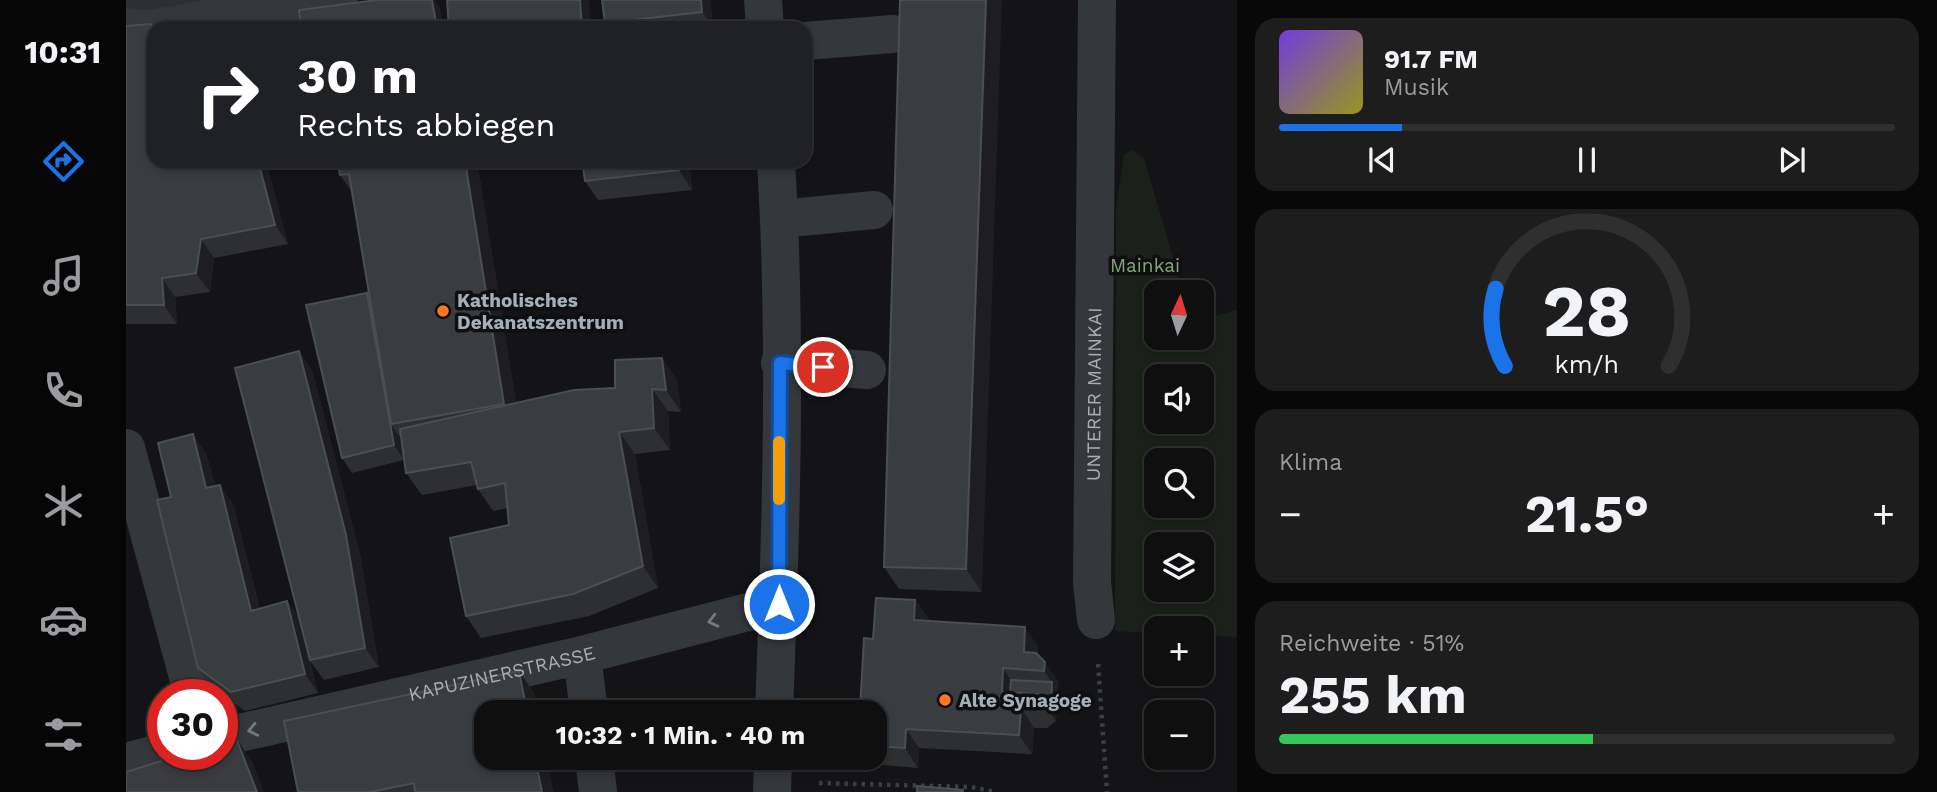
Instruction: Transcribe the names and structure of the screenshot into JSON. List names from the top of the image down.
{
  "streets": {
    "street": ["UNTERER MAINKAI", "KAPUZINERSTRASSE"]
  },
  "one_way": ["KAPUZINERSTRASSE"],
  "parks": ["Mainkai"],
  "places": ["Katholisches Dekanatszentrum", "Alte Synagoge"],
  "north": "top",
  "page": {
    "tabs": "10:31",
    "turn": ["30 m", "Rechts abbiegen"],
    "song": ["91.7 FM", "Musik"],
    "map_buttons": ["+", "−"],
    "tile": [
      "Klima",
      ["Reichweite · 51%", "255 km"]
    ],
    "heat": ["−", "21.5°", "+"],
    "limit": "30",
    "trip": "10:32 · 1 Min. · 40 m",
    "gauge": ["28", "km/h"]
  }
}
